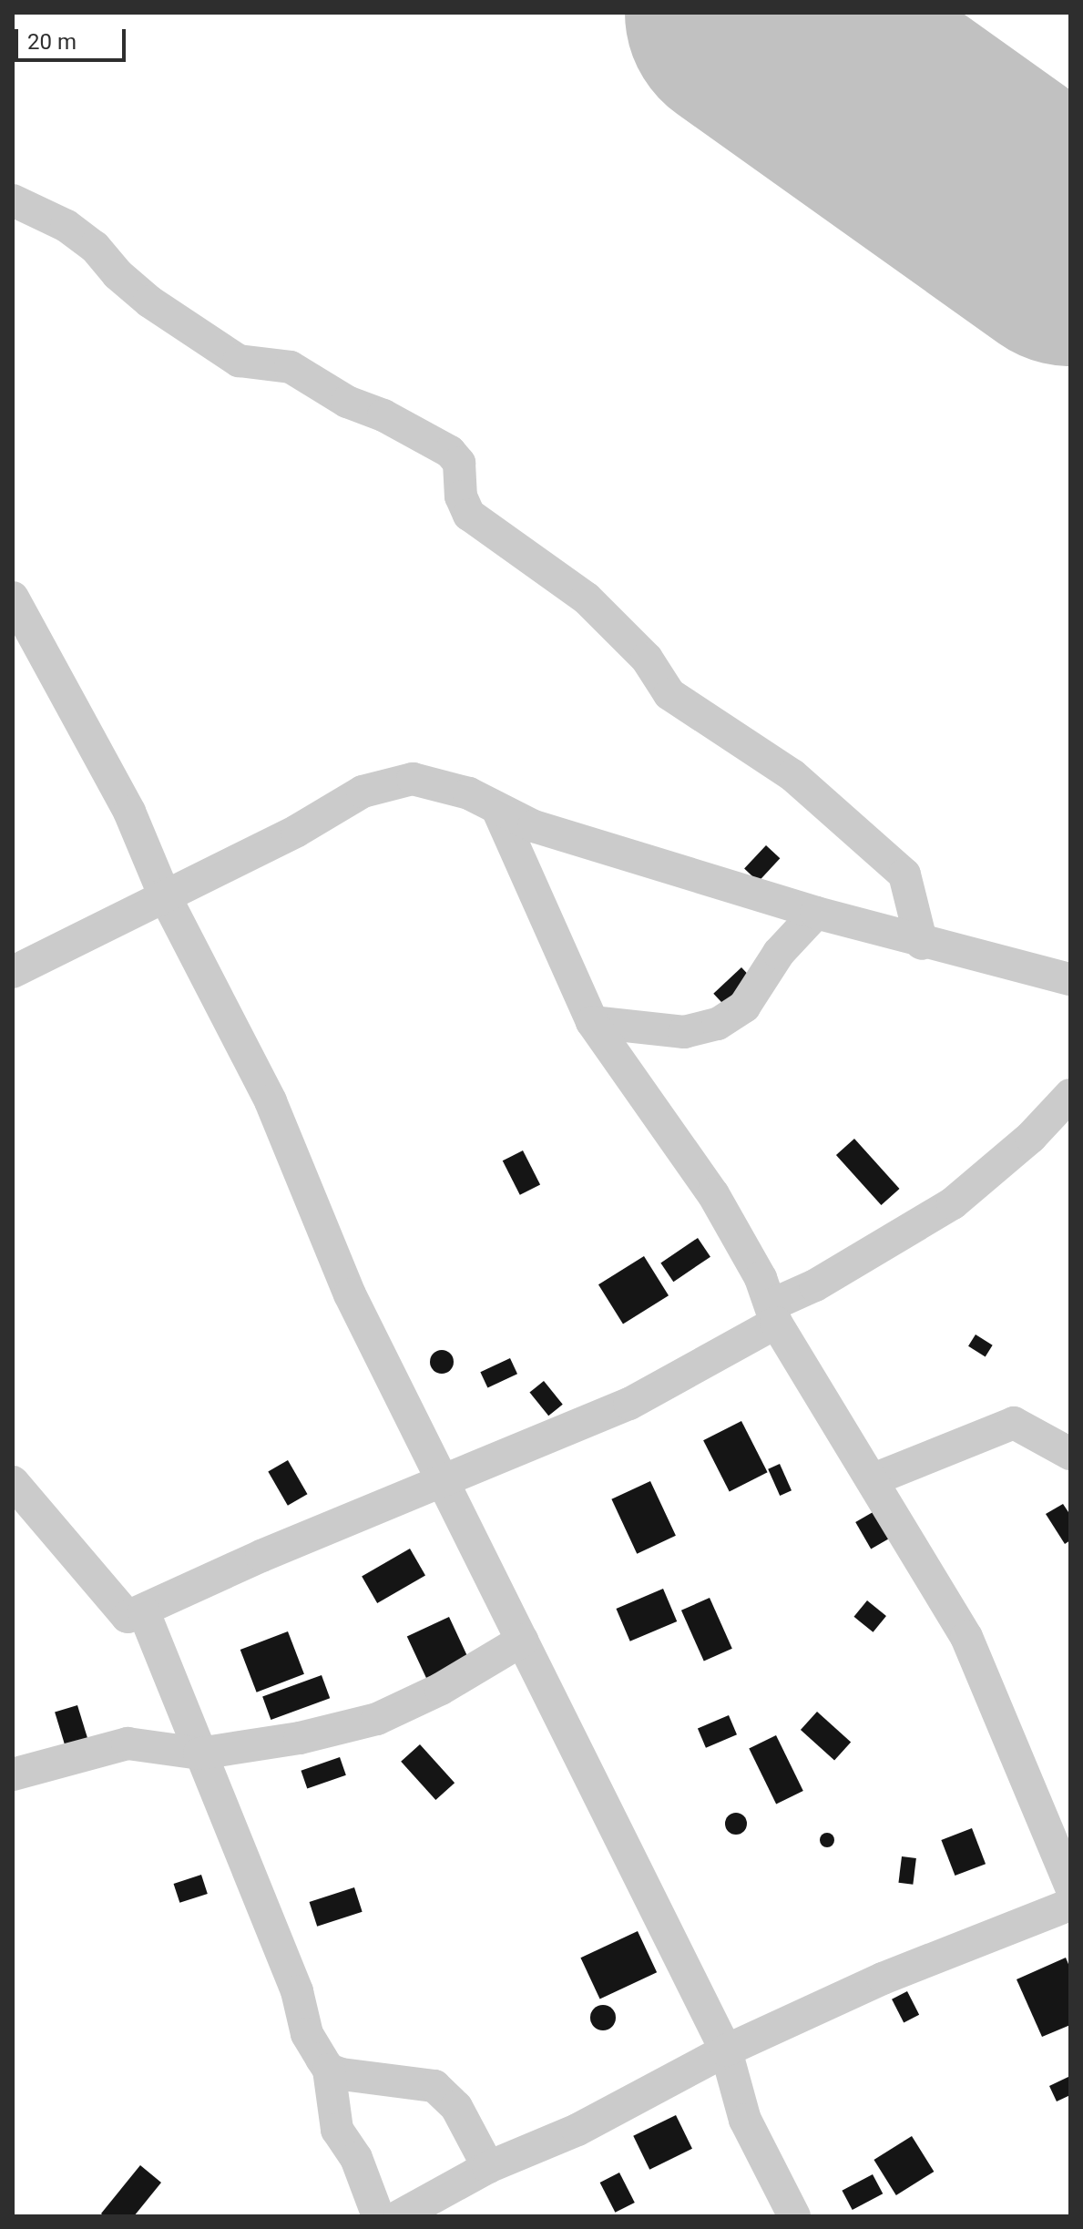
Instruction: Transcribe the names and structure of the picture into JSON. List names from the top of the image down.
{
  "scale_bar": "20 m"
}
